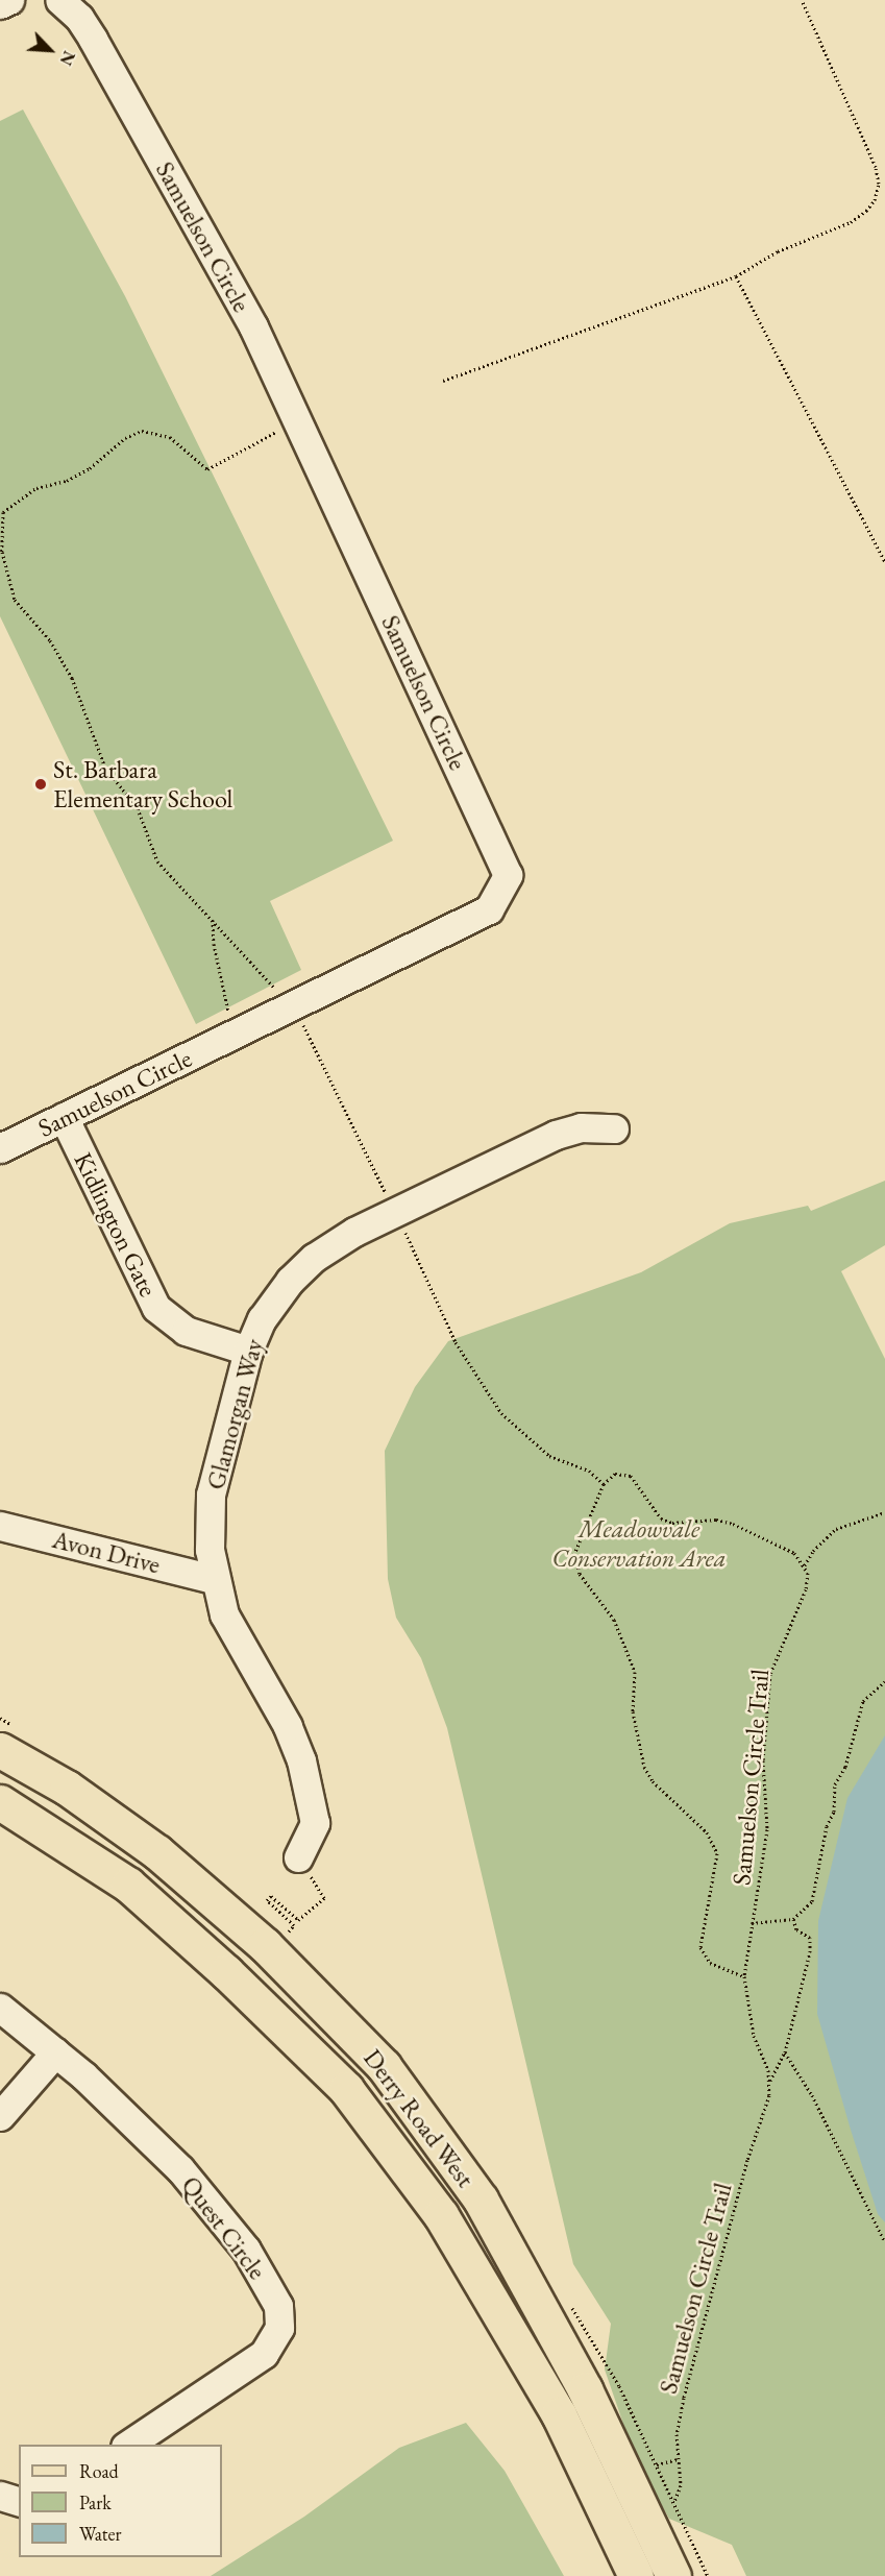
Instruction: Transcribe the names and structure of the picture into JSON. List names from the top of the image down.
{
  "streets": {
    "main road": ["Derry Road West"],
    "street": [
      "Samuelson Circle",
      "Kidlington Gate",
      "Glamorgan Way",
      "Avon Drive",
      "Quest Circle"
    ],
    "path": ["Samuelson Circle Trail"]
  },
  "crossings": [
    ["Samuelson Circle", "Kidlington Gate"],
    ["Kidlington Gate", "Glamorgan Way"],
    ["Glamorgan Way", "Avon Drive"]
  ],
  "parks": ["Meadowvale Conservation Area"],
  "places": ["St. Barbara Elementary School"],
  "legend": ["Road", "Park", "Water"],
  "north": "bottom right"
}
